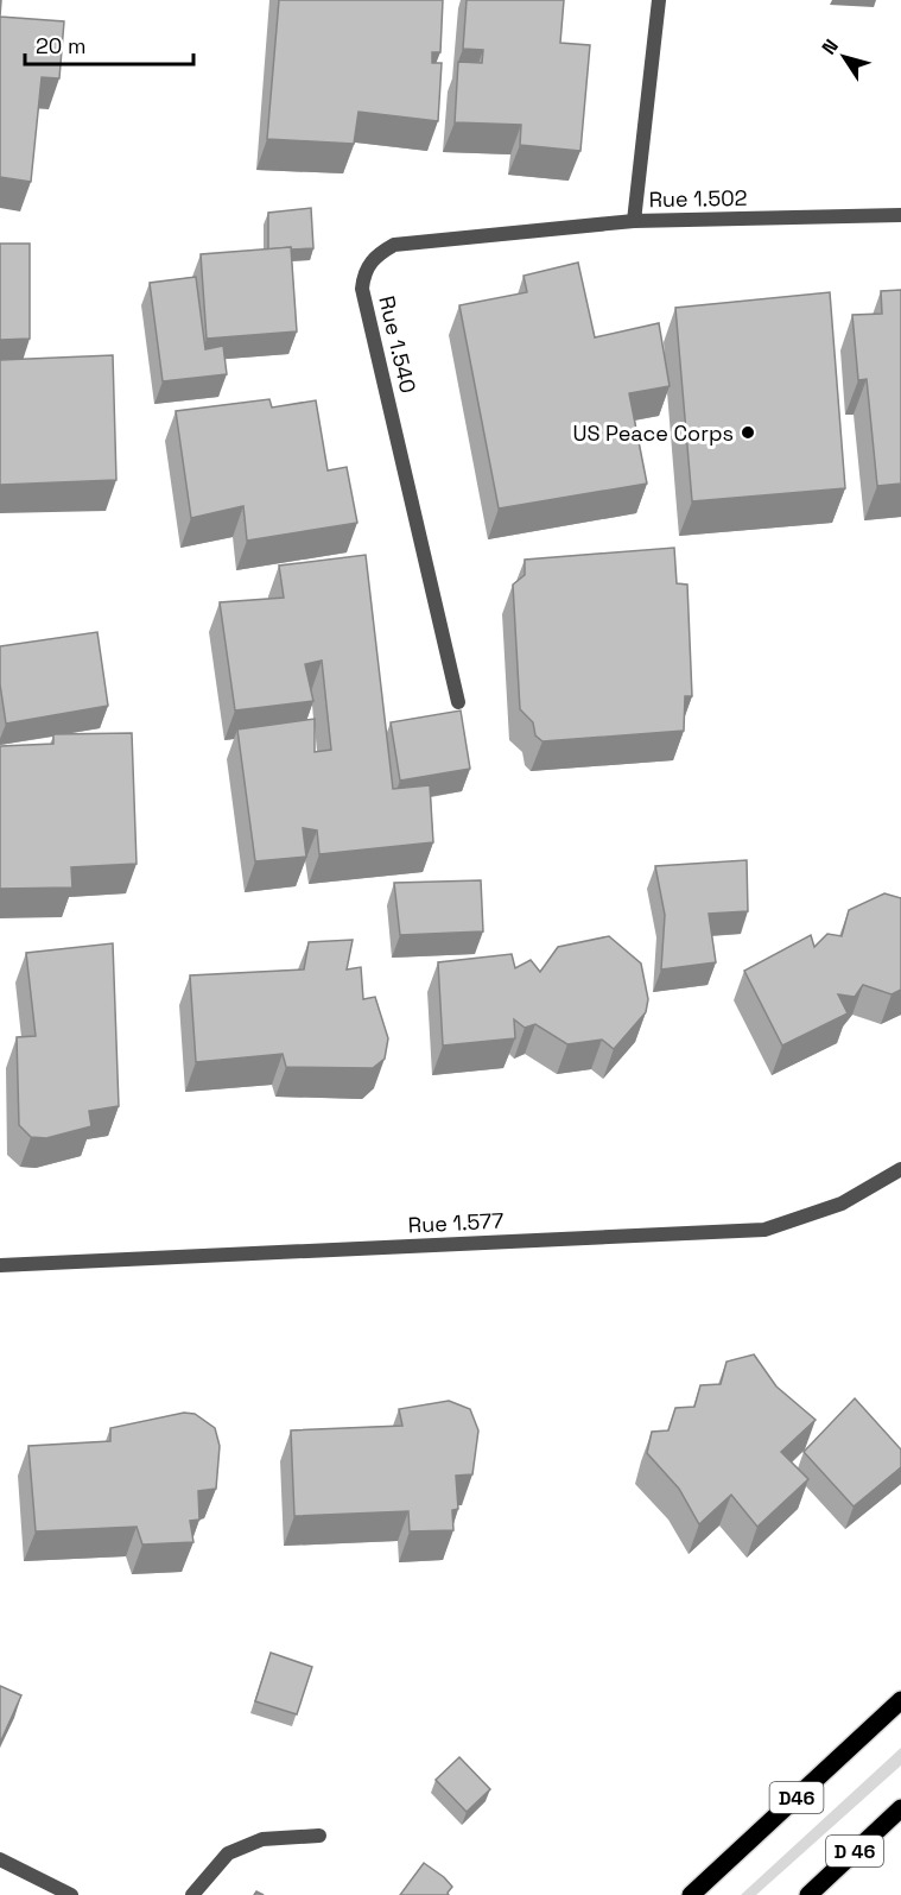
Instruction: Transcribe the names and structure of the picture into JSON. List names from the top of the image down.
{
  "streets": {
    "main road": ["D46", "D 46"],
    "street": ["Rue 1.502", "Rue 1.540", "Rue 1.577"]
  },
  "crossings": [
    ["Rue 1.502", "Rue 1.540"]
  ],
  "places": ["US Peace Corps"],
  "scale_bar": "20 m",
  "north": "top left"
}
